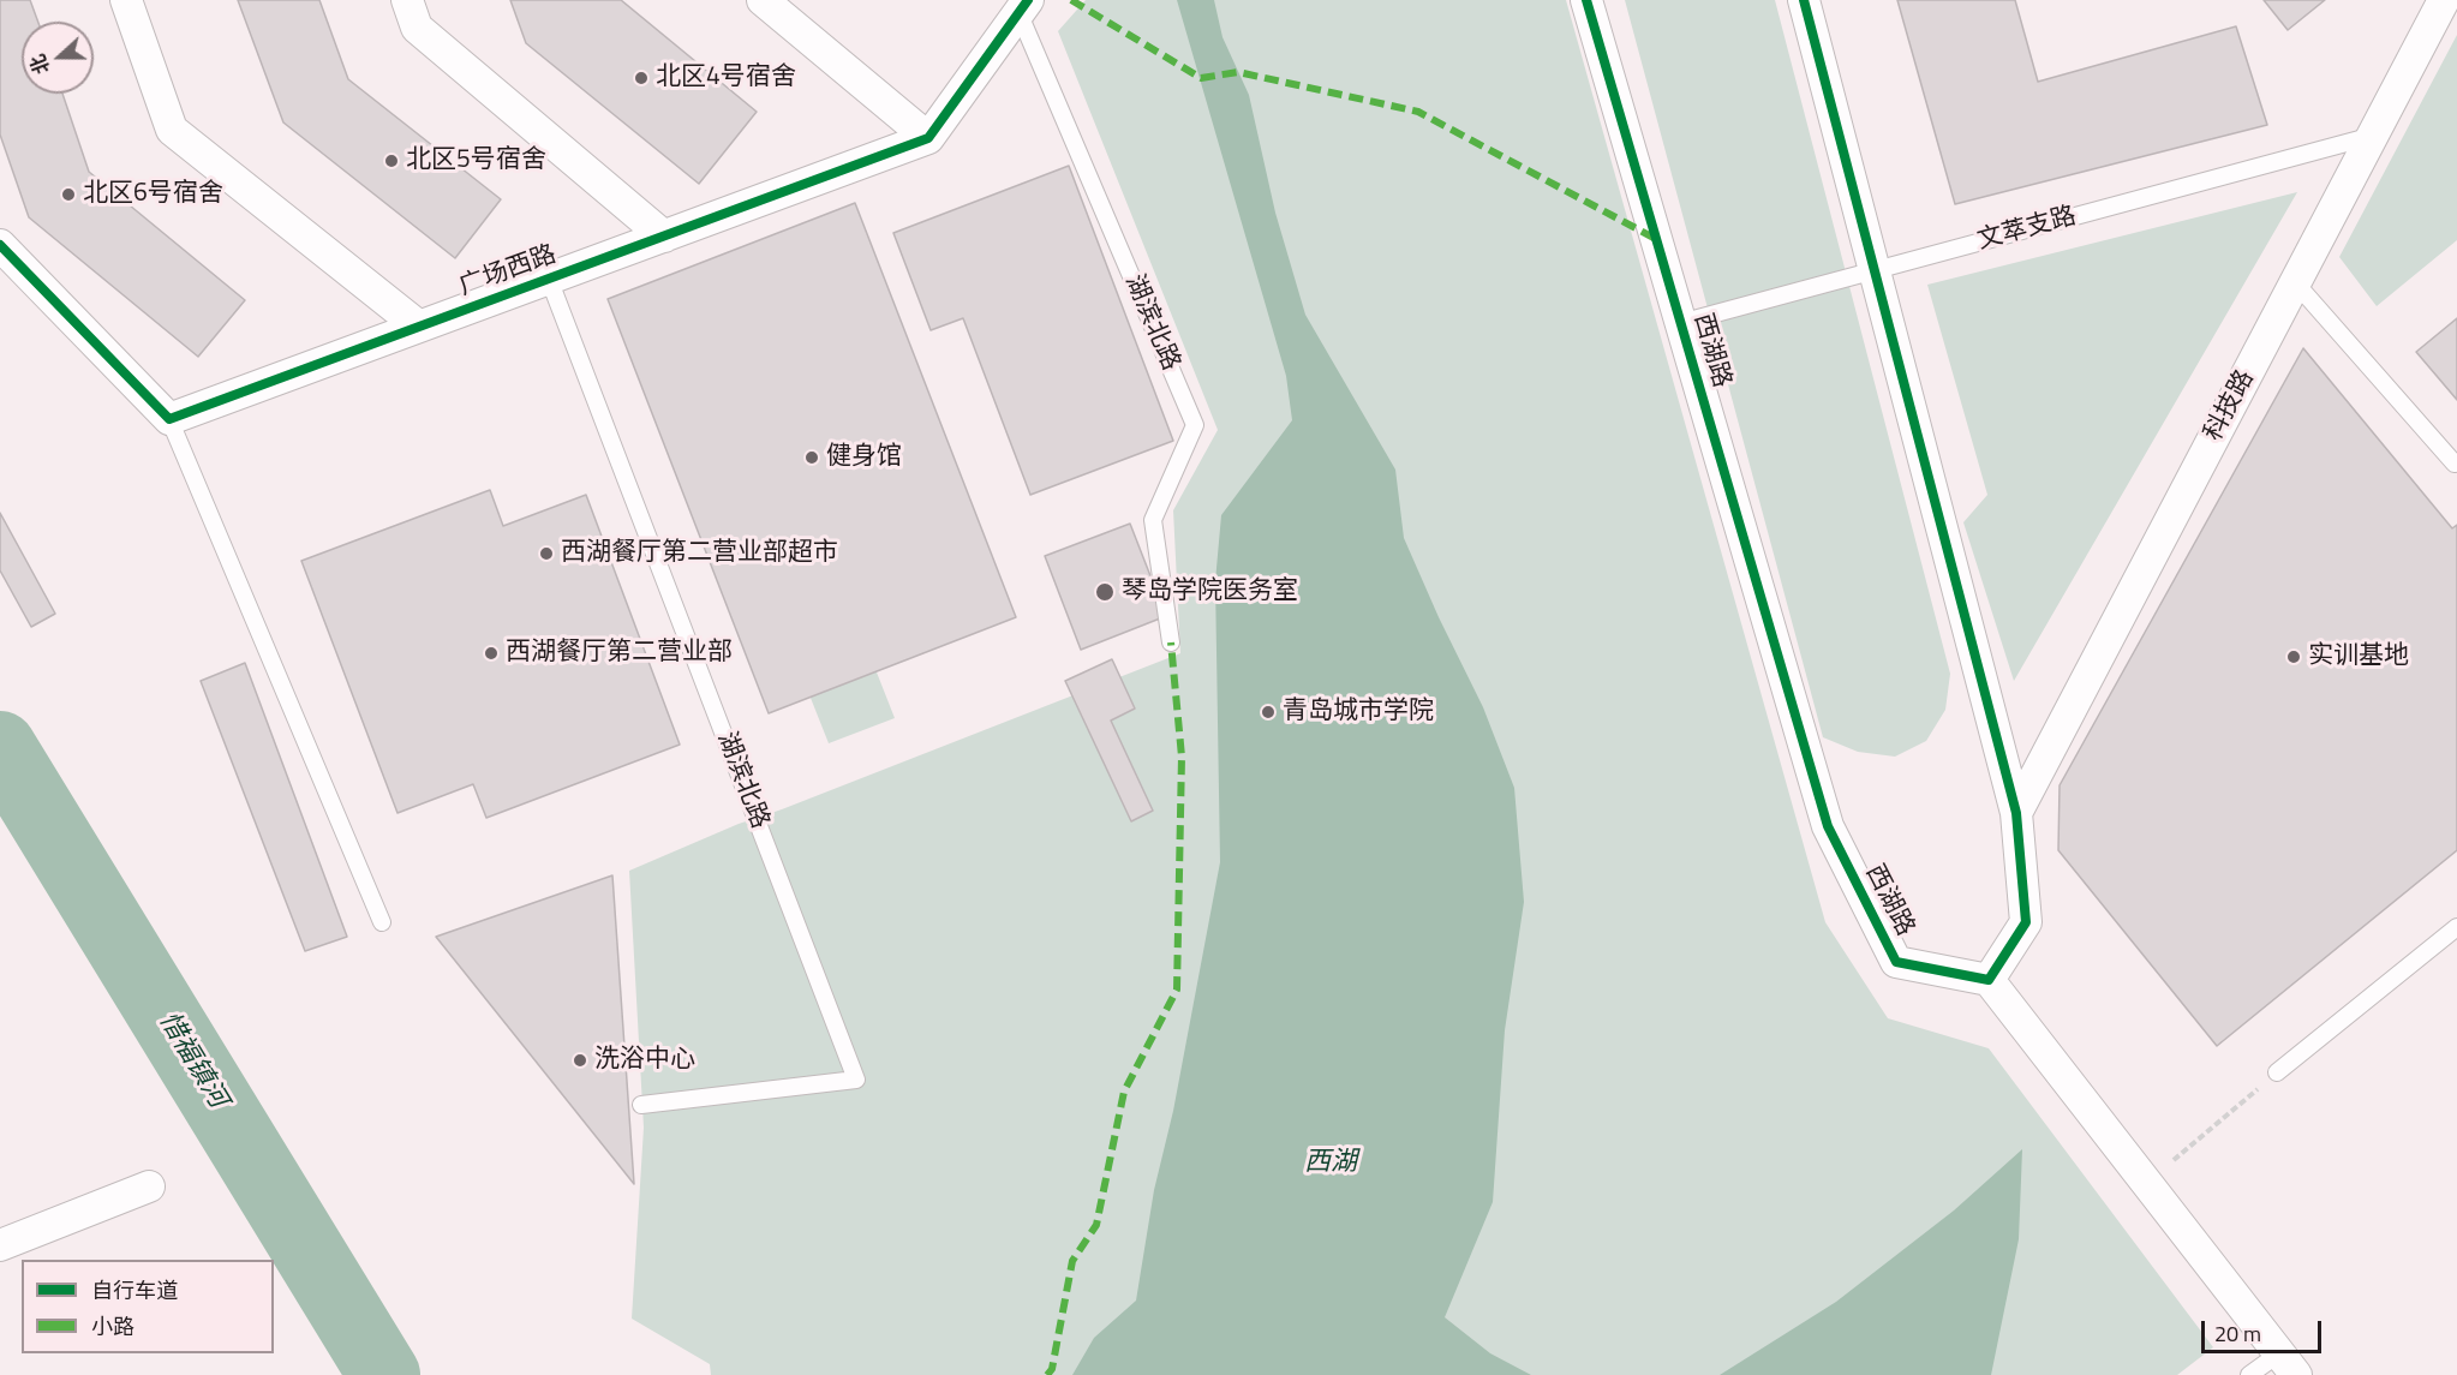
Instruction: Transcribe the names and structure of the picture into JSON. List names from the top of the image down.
{
  "streets": {
    "street": ["广场西路", "西湖路", "科技路"],
    "lane": ["文萃支路", "湖滨北路"]
  },
  "crossings": [
    ["文萃支路", "西湖路"],
    ["文萃支路", "科技路"],
    ["广场西路", "湖滨北路"]
  ],
  "water": ["惜福镇河", "西湖"],
  "places": [
    "北区4号宿舍",
    "北区5号宿舍",
    "北区6号宿舍",
    "健身馆",
    "西湖餐厅第二营业部超市",
    "琴岛学院医务室",
    "西湖餐厅第二营业部",
    "实训基地",
    "青岛城市学院",
    "洗浴中心"
  ],
  "legend": ["自行车道", "小路"],
  "scale_bar": "20 m",
  "north": "left"
}
